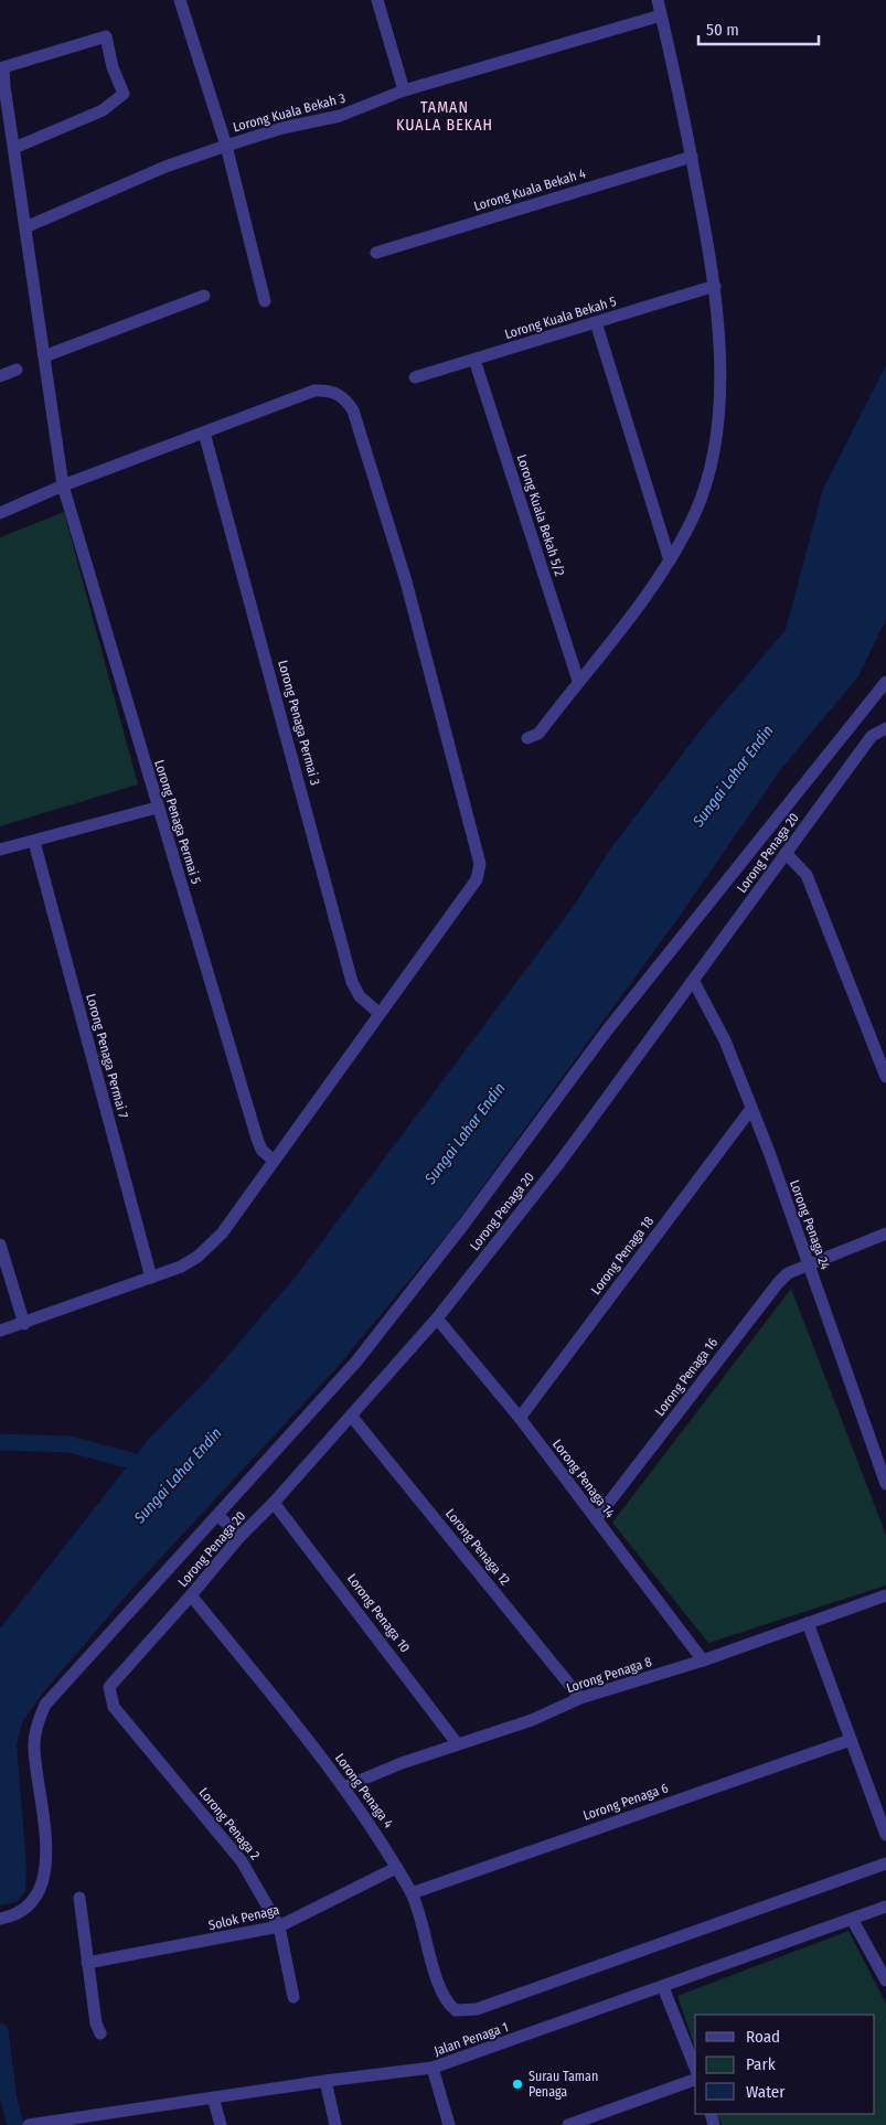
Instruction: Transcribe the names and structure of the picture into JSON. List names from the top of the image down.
{
  "streets": {
    "street": [
      "Lorong Kuala Bekah 3",
      "Lorong Kuala Bekah 4",
      "Lorong Kuala Bekah 5",
      "Lorong Kuala Bekah 5/2",
      "Lorong Penaga Permai 3",
      "Lorong Penaga Permai 5",
      "Lorong Penaga 20",
      "Lorong Penaga Permai 7",
      "Lorong Penaga 24",
      "Lorong Penaga 18",
      "Lorong Penaga 16",
      "Lorong Penaga 14",
      "Lorong Penaga 12",
      "Lorong Penaga 10",
      "Lorong Penaga 8",
      "Lorong Penaga 4",
      "Lorong Penaga 6",
      "Lorong Penaga 2",
      "Solok Penaga",
      "Jalan Penaga 1"
    ]
  },
  "crossings": [
    ["Lorong Kuala Bekah 3", "Lorong Penaga Permai 5"],
    ["Lorong Kuala Bekah 5", "Lorong Kuala Bekah 5/2"],
    ["Lorong Penaga 20", "Lorong Penaga 24"],
    ["Lorong Penaga 20", "Lorong Penaga 14"],
    ["Lorong Penaga 20", "Lorong Penaga 12"],
    ["Lorong Penaga 20", "Lorong Penaga 10"],
    ["Lorong Penaga 20", "Lorong Penaga 4"],
    ["Lorong Penaga 20", "Lorong Penaga 2"],
    ["Lorong Penaga 24", "Lorong Penaga 18"],
    ["Lorong Penaga 24", "Lorong Penaga 16"],
    ["Lorong Penaga 18", "Lorong Penaga 14"],
    ["Lorong Penaga 16", "Lorong Penaga 14"],
    ["Lorong Penaga 14", "Lorong Penaga 8"],
    ["Lorong Penaga 12", "Lorong Penaga 8"],
    ["Lorong Penaga 10", "Lorong Penaga 8"],
    ["Lorong Penaga 8", "Lorong Penaga 4"],
    ["Lorong Penaga 4", "Lorong Penaga 6"],
    ["Lorong Penaga 4", "Solok Penaga"],
    ["Lorong Penaga 4", "Jalan Penaga 1"],
    ["Lorong Penaga 2", "Solok Penaga"]
  ],
  "districts": ["TAMAN KUALA BEKAH"],
  "water": ["Sungai Lahar Endin"],
  "places": ["Surau Taman Penaga"],
  "legend": ["Road", "Park", "Water"],
  "scale_bar": "50 m"
}
